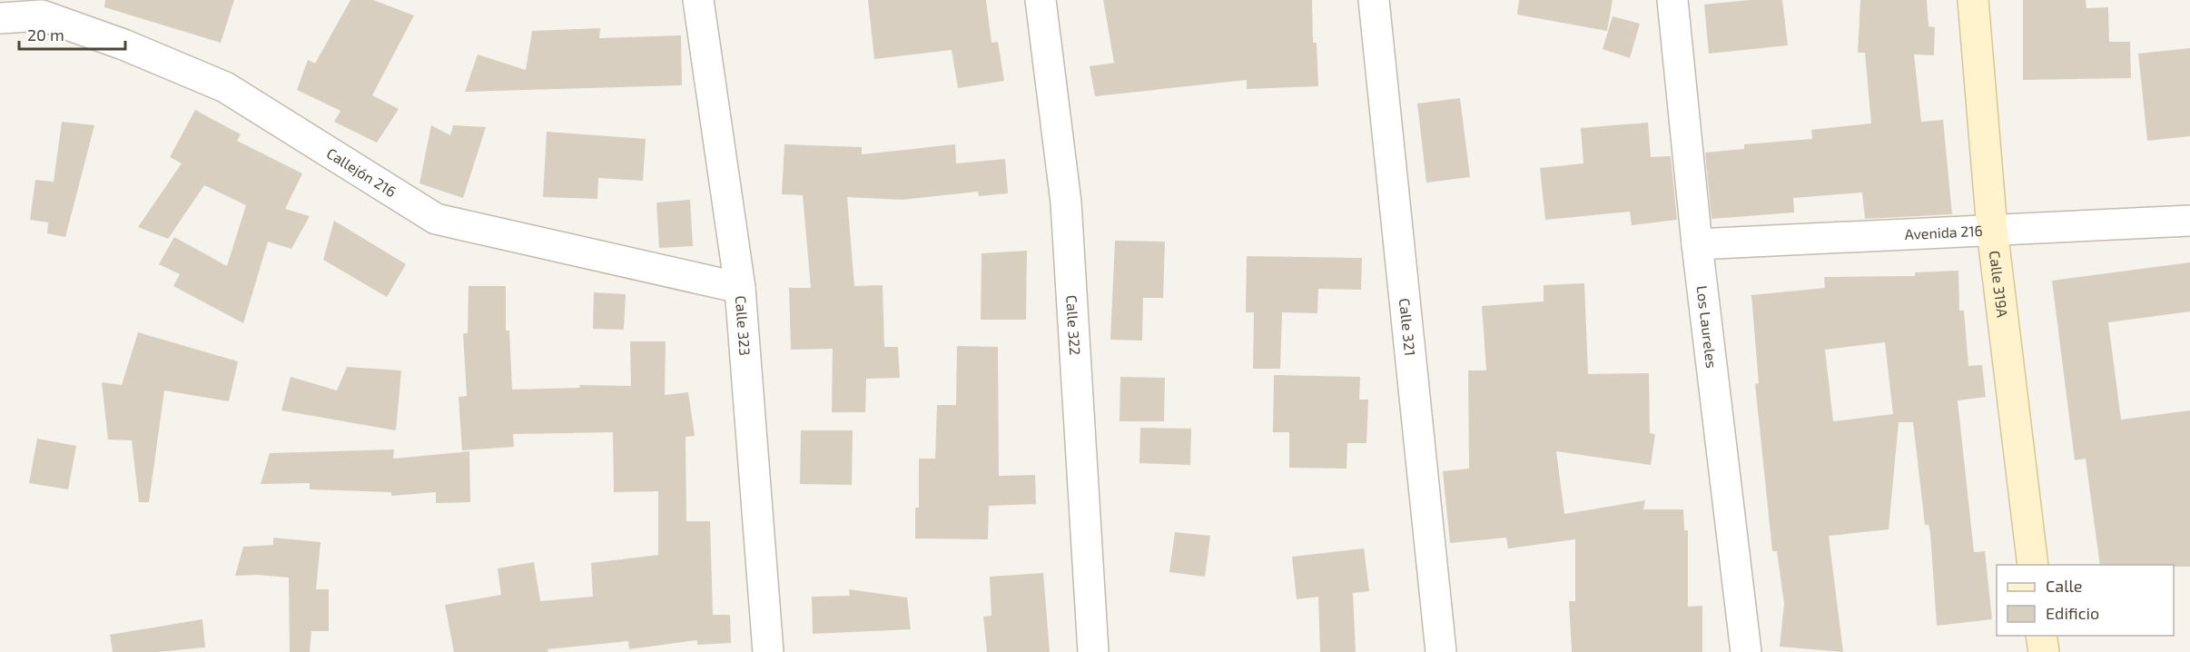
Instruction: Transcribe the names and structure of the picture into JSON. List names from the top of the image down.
{
  "streets": {
    "street": [
      "Callejón 216",
      "Avenida 216",
      "Calle 319A",
      "Calle 323",
      "Calle 322",
      "Calle 321",
      "Los Laureles"
    ]
  },
  "crossings": [
    ["Callejón 216", "Calle 323"],
    ["Avenida 216", "Calle 319A"],
    ["Avenida 216", "Los Laureles"]
  ],
  "legend": ["Calle", "Edificio"],
  "scale_bar": "20 m"
}
